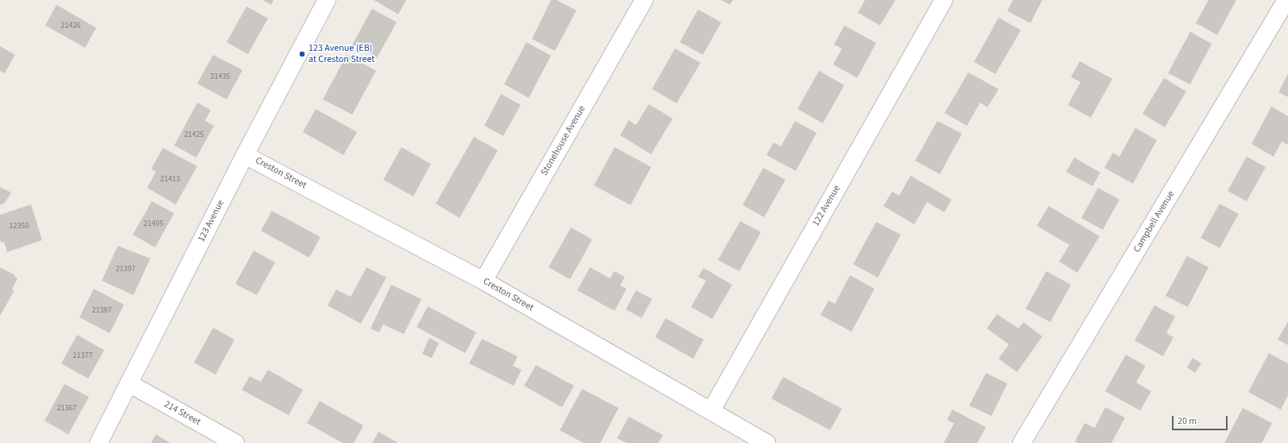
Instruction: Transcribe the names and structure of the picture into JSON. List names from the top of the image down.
{
  "streets": {
    "street": [
      "Stonehouse Avenue",
      "Creston Street",
      "122 Avenue",
      "123 Avenue",
      "Campbell Avenue",
      "214 Street"
    ]
  },
  "crossings": [
    ["Stonehouse Avenue", "Creston Street"],
    ["Creston Street", "122 Avenue"],
    ["Creston Street", "123 Avenue"],
    ["123 Avenue", "214 Street"]
  ],
  "places": ["123 Avenue (EB) at Creston Street"],
  "house_numbers": [
    "21426",
    "21435",
    "21425",
    "21413",
    "21405",
    "12350",
    "21397",
    "21387",
    "21377",
    "21367"
  ],
  "scale_bar": "20 m"
}
